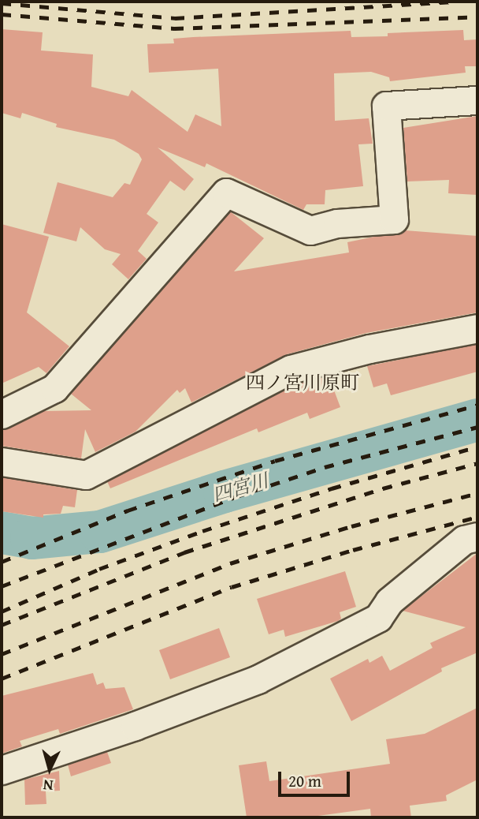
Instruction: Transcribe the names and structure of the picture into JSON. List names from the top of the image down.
{
  "districts": ["四ノ宮川原町"],
  "water": ["四宮川"],
  "scale_bar": "20 m",
  "north": "bottom"
}
